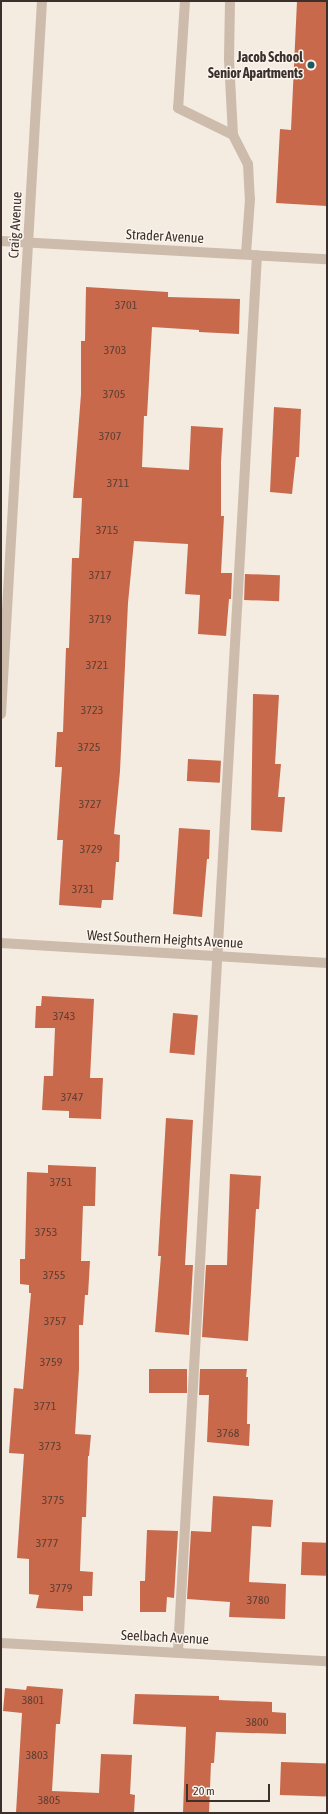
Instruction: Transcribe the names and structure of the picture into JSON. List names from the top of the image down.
{
  "streets": {
    "street": [
      "Craig Avenue",
      "Strader Avenue",
      "West Southern Heights Avenue",
      "Seelbach Avenue"
    ]
  },
  "crossings": [
    ["Craig Avenue", "Strader Avenue"]
  ],
  "places": ["Jacob School Senior Apartments"],
  "house_numbers": [
    "3701",
    "3703",
    "3705",
    "3707",
    "3711",
    "3715",
    "3717",
    "3719",
    "3721",
    "3723",
    "3725",
    "3727",
    "3729",
    "3731",
    "3743",
    "3747",
    "3751",
    "3753",
    "3755",
    "3757",
    "3759",
    "3771",
    "3768",
    "3773",
    "3775",
    "3777",
    "3779",
    "3780",
    "3801",
    "3800",
    "3803",
    "3805"
  ],
  "scale_bar": "20 m"
}
